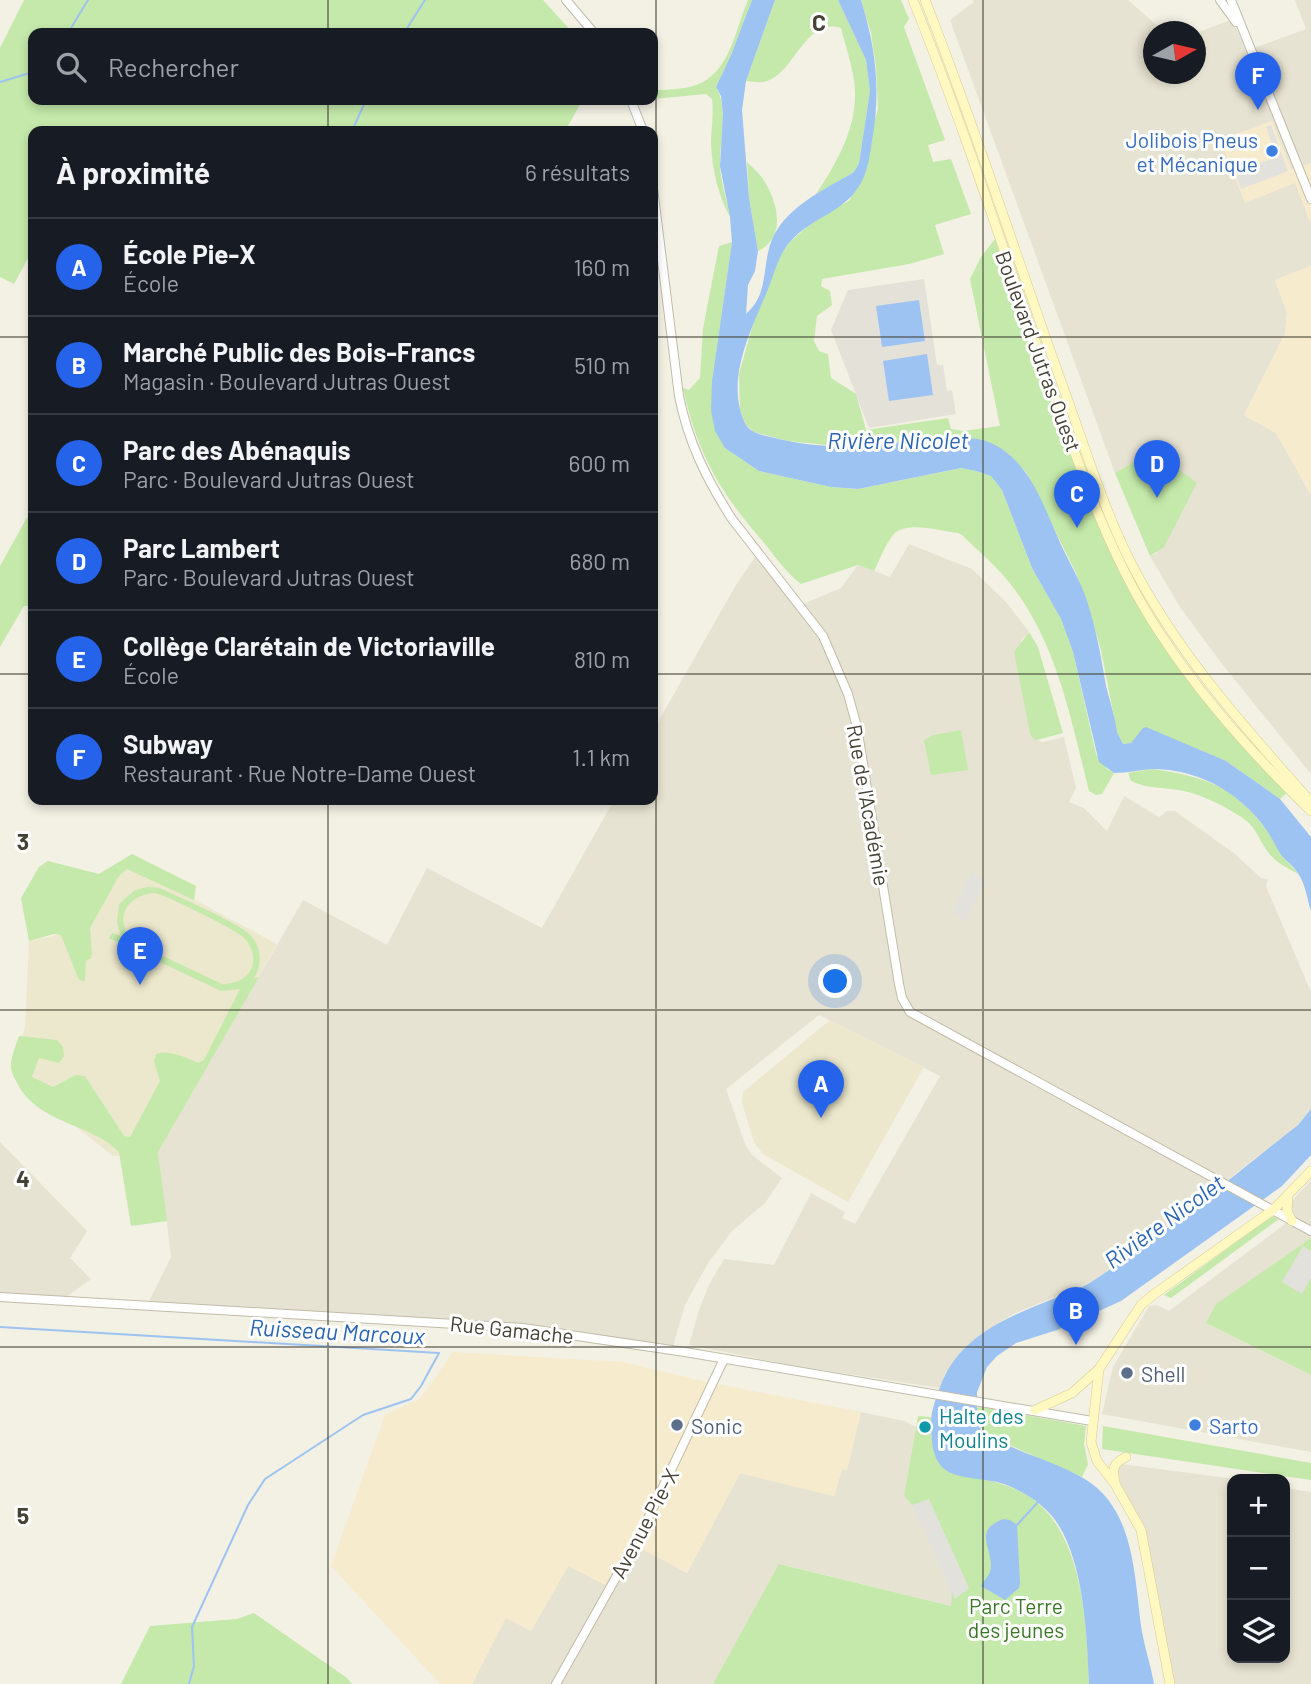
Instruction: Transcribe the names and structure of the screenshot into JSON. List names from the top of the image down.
{
  "streets": {
    "main road": ["Boulevard Jutras Ouest"],
    "street": ["Rue de l'Académie", "Rue Gamache", "Avenue Pie-X"]
  },
  "crossings": [
    ["Rue Gamache", "Avenue Pie-X"]
  ],
  "water": ["Rivière Nicolet", "Ruisseau Marcoux"],
  "parks": ["Parc Terre des jeunes"],
  "places": [
    "Jolibois Pneus et Mécanique",
    "Shell",
    "Sonic",
    "Sarto",
    "Halte des Moulins"
  ],
  "north": "right",
  "page": {
    "search": "Rechercher",
    "pins": [
      "F",
      "D",
      "C",
      "E",
      "A",
      "B"
    ],
    "heading": ["À proximité", "6 résultats"],
    "list": [
      {
        "mark": "A",
        "name": "École Pie-X",
        "note": "École",
        "value": "160 m"
      },
      {
        "mark": "B",
        "name": "Marché Public des Bois-Francs",
        "note": "Magasin · Boulevard Jutras Ouest",
        "value": "510 m"
      },
      {
        "mark": "C",
        "name": "Parc des Abénaquis",
        "note": "Parc · Boulevard Jutras Ouest",
        "value": "600 m"
      },
      {
        "mark": "D",
        "name": "Parc Lambert",
        "note": "Parc · Boulevard Jutras Ouest",
        "value": "680 m"
      },
      {
        "mark": "E",
        "name": "Collège Clarétain de Victoriaville",
        "note": "École",
        "value": "810 m"
      },
      {
        "mark": "F",
        "name": "Subway",
        "note": "Restaurant · Rue Notre-Dame Ouest",
        "value": "1.1 km"
      }
    ],
    "map_buttons": ["+", "−"]
  },
  "grid": {
    "columns": ["C"],
    "rows": ["3", "4", "5"]
  }
}
